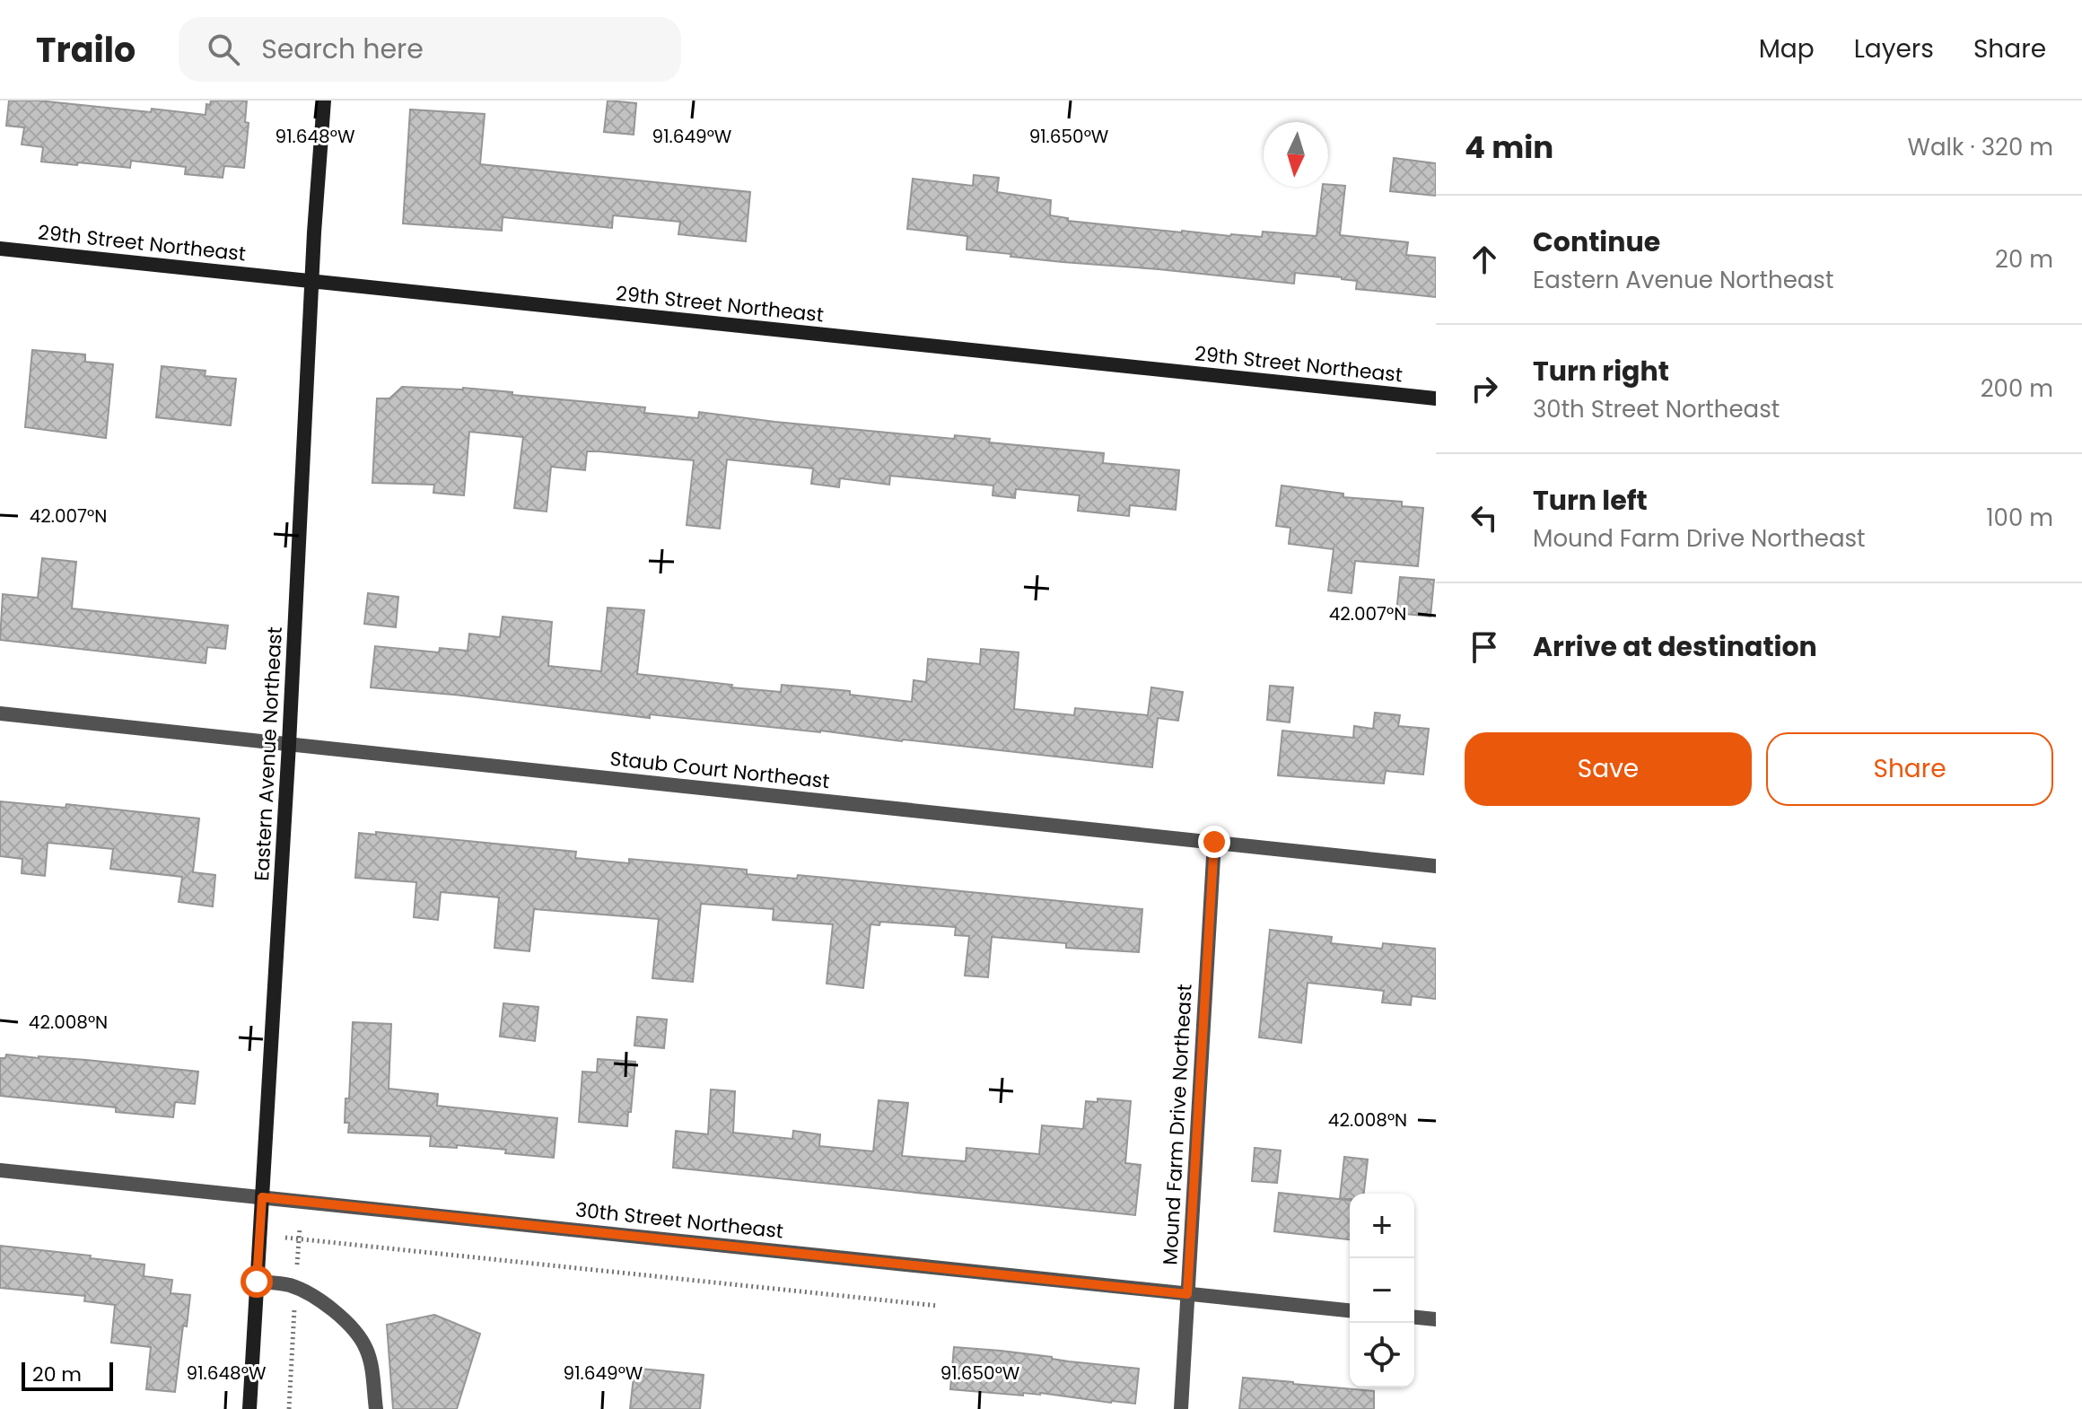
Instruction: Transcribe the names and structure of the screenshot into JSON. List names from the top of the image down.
{
  "streets": {
    "main road": ["29th Street Northeast", "Eastern Avenue Northeast"],
    "street": ["Staub Court Northeast", "Mound Farm Drive Northeast", "30th Street Northeast"]
  },
  "crossings": [
    ["29th Street Northeast", "Eastern Avenue Northeast"],
    ["Eastern Avenue Northeast", "Staub Court Northeast"],
    ["Eastern Avenue Northeast", "30th Street Northeast"],
    ["Staub Court Northeast", "Mound Farm Drive Northeast"],
    ["Mound Farm Drive Northeast", "30th Street Northeast"]
  ],
  "scale_bar": "20 m",
  "north": "bottom",
  "page": {
    "header": "Trailo",
    "search": "Search here",
    "nav": ["Map", "Layers", "Share"],
    "heading": ["4 min", "Walk · 320 m"],
    "list": [
      ["Continue", "Eastern Avenue Northeast", "20 m"],
      ["Turn right", "30th Street Northeast", "200 m"],
      ["Turn left", "Mound Farm Drive Northeast", "100 m"],
      "Arrive at destination"
    ],
    "buttons": ["Save", "Share"],
    "map_buttons": ["+", "−"],
    "scale": "20 m"
  },
  "coordinates": [
    "91.648°W",
    "91.649°W",
    "91.650°W",
    "42.007°N",
    "42.008°N"
  ]
}
